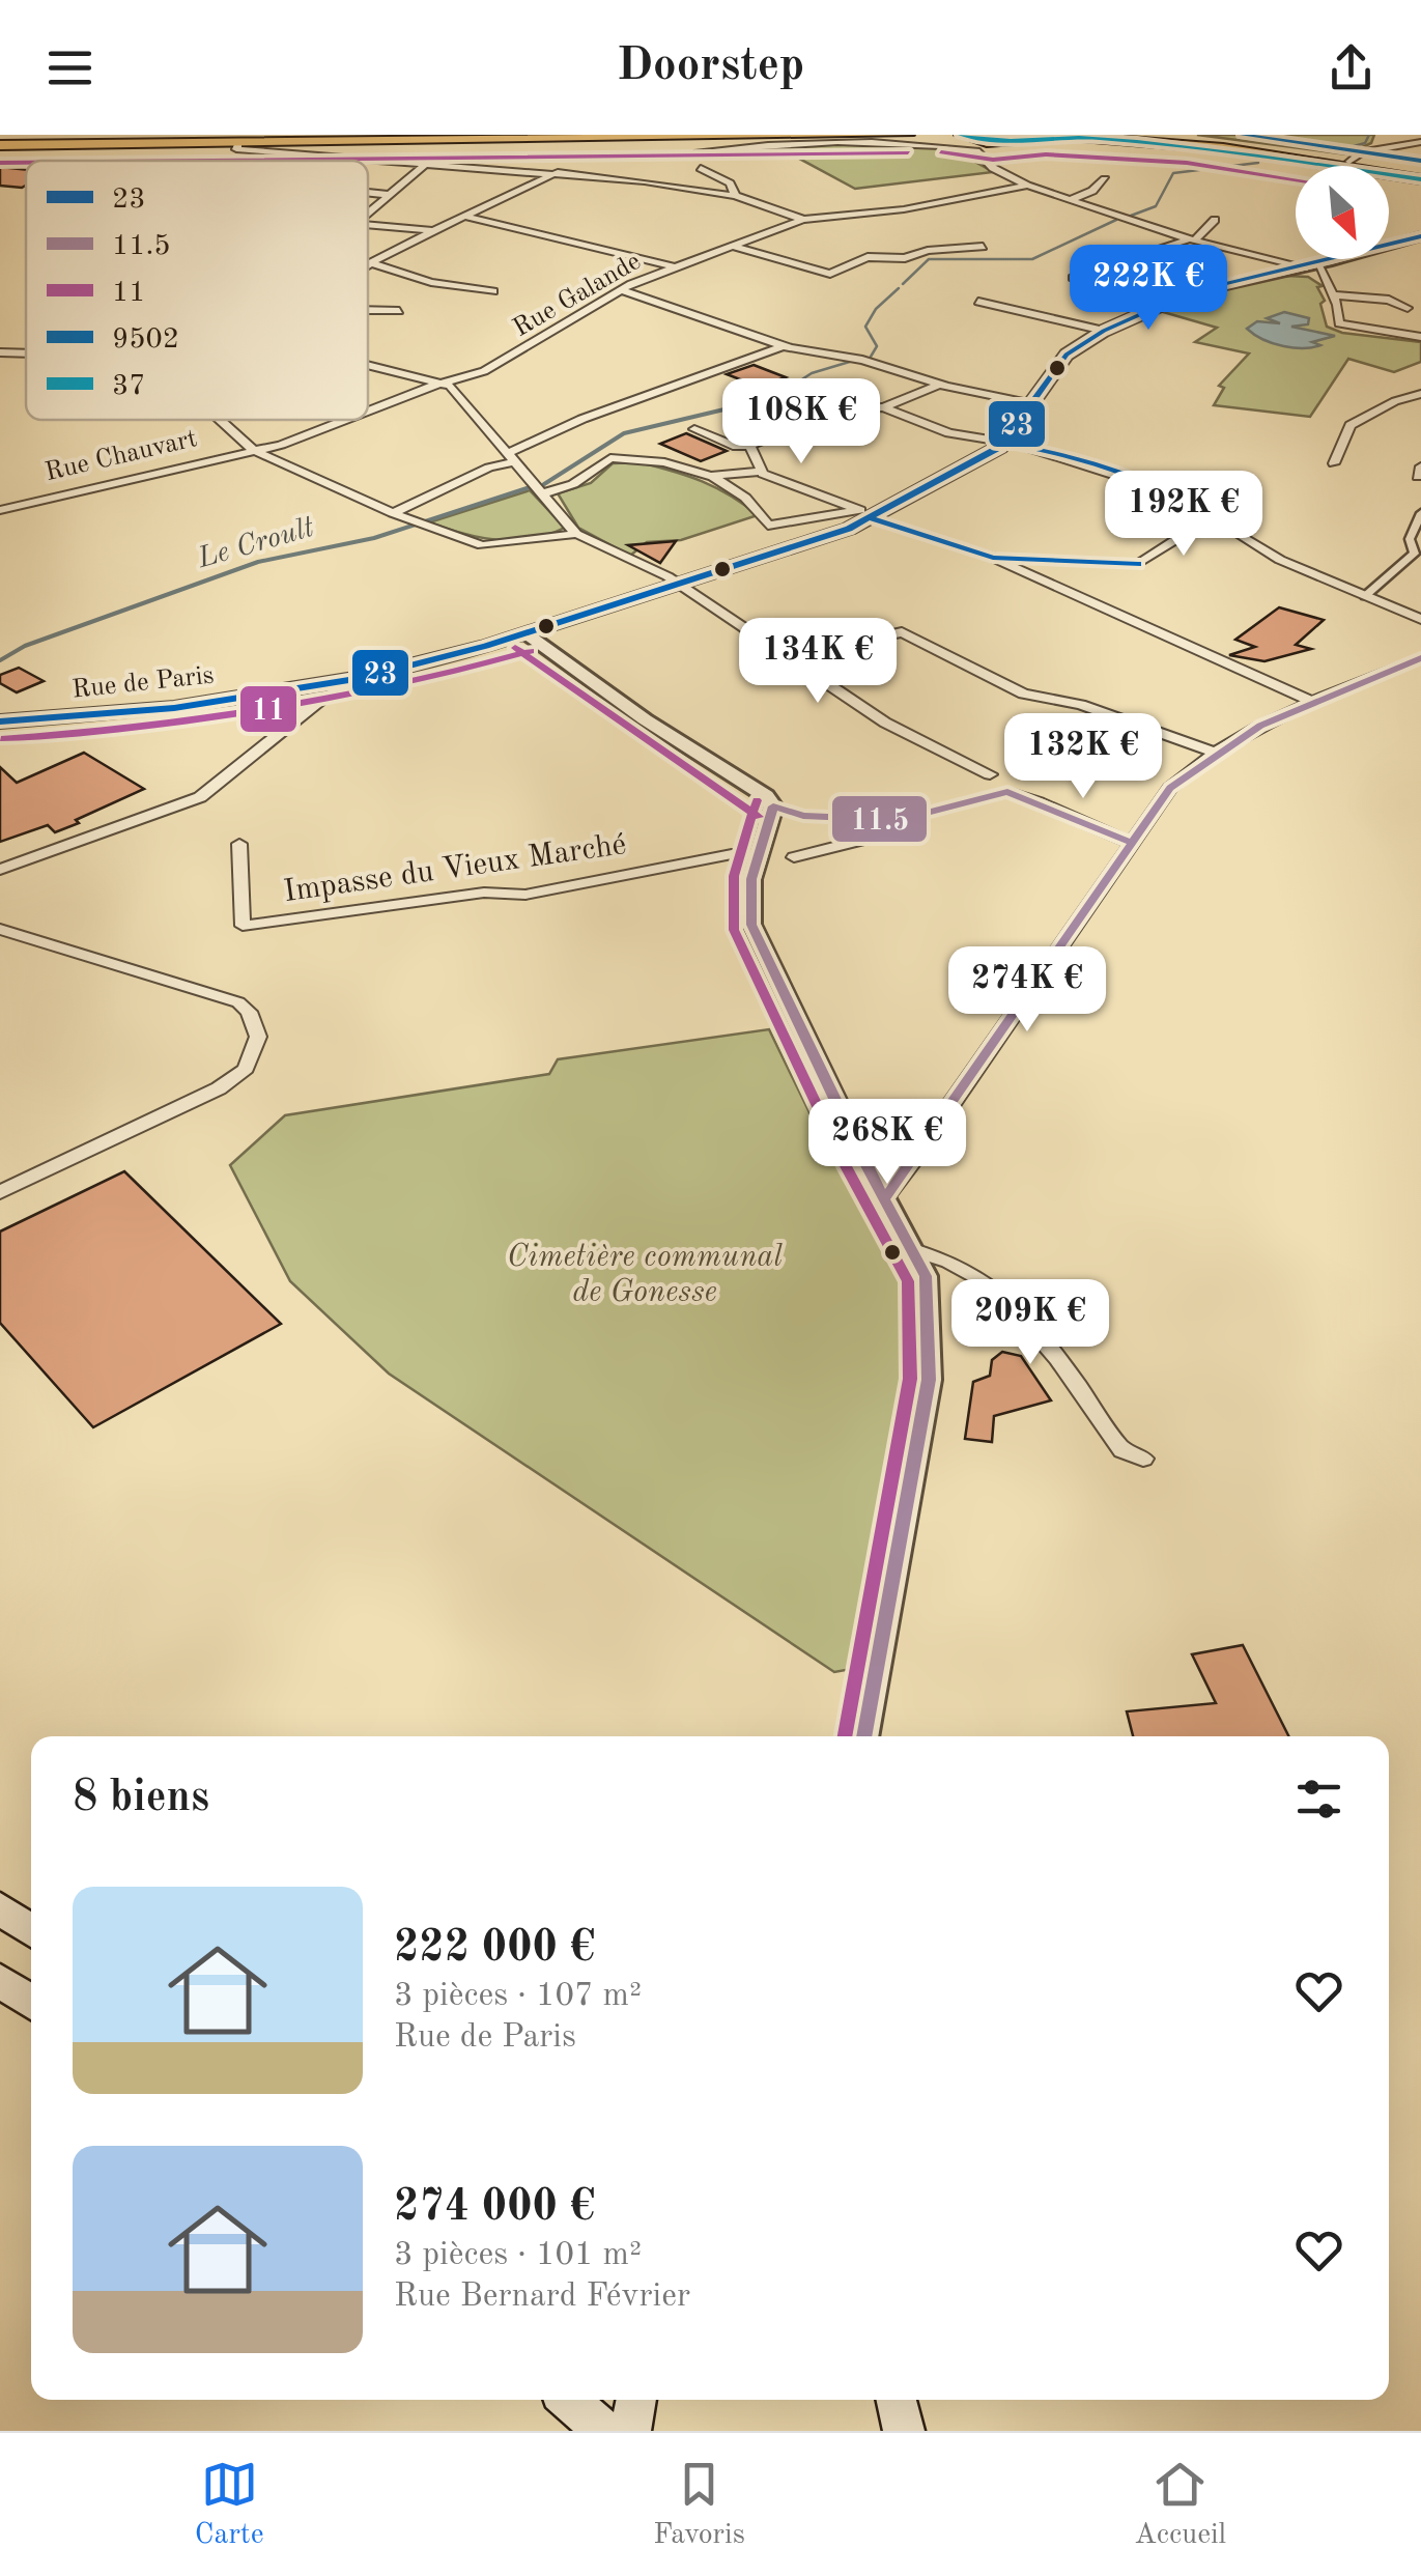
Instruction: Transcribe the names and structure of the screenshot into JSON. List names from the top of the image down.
{
  "streets": {
    "street": [
      "Rue Galande",
      "Rue Chauvart",
      "Rue de Paris",
      "Impasse du Vieux Marché"
    ]
  },
  "crossings": [
    ["Rue Galande", "Rue Chauvart"]
  ],
  "water": ["Le Croult"],
  "parks": ["Cimetière communal de Gonesse"],
  "lines": [
    "transit line 9502",
    "transit line 37",
    "transit line 11",
    "transit line 23",
    "transit line 11.5"
  ],
  "legend": [
    "23",
    "11.5",
    "11",
    "9502",
    "37"
  ],
  "north": "bottom right",
  "page": {
    "header": "Doorstep",
    "price": [
      "222K €",
      "108K €",
      "192K €",
      "134K €",
      "132K €",
      "274K €",
      "268K €",
      "209K €"
    ],
    "heading": "8 biens",
    "list": [
      {
        "name": "222 000 €",
        "note": "3 pièces · 107 m² · Rue de Paris"
      },
      {
        "name": "274 000 €",
        "note": "3 pièces · 101 m² · Rue Bernard Février"
      }
    ],
    "tabs": ["Carte", "Favoris", "Accueil"]
  }
}
